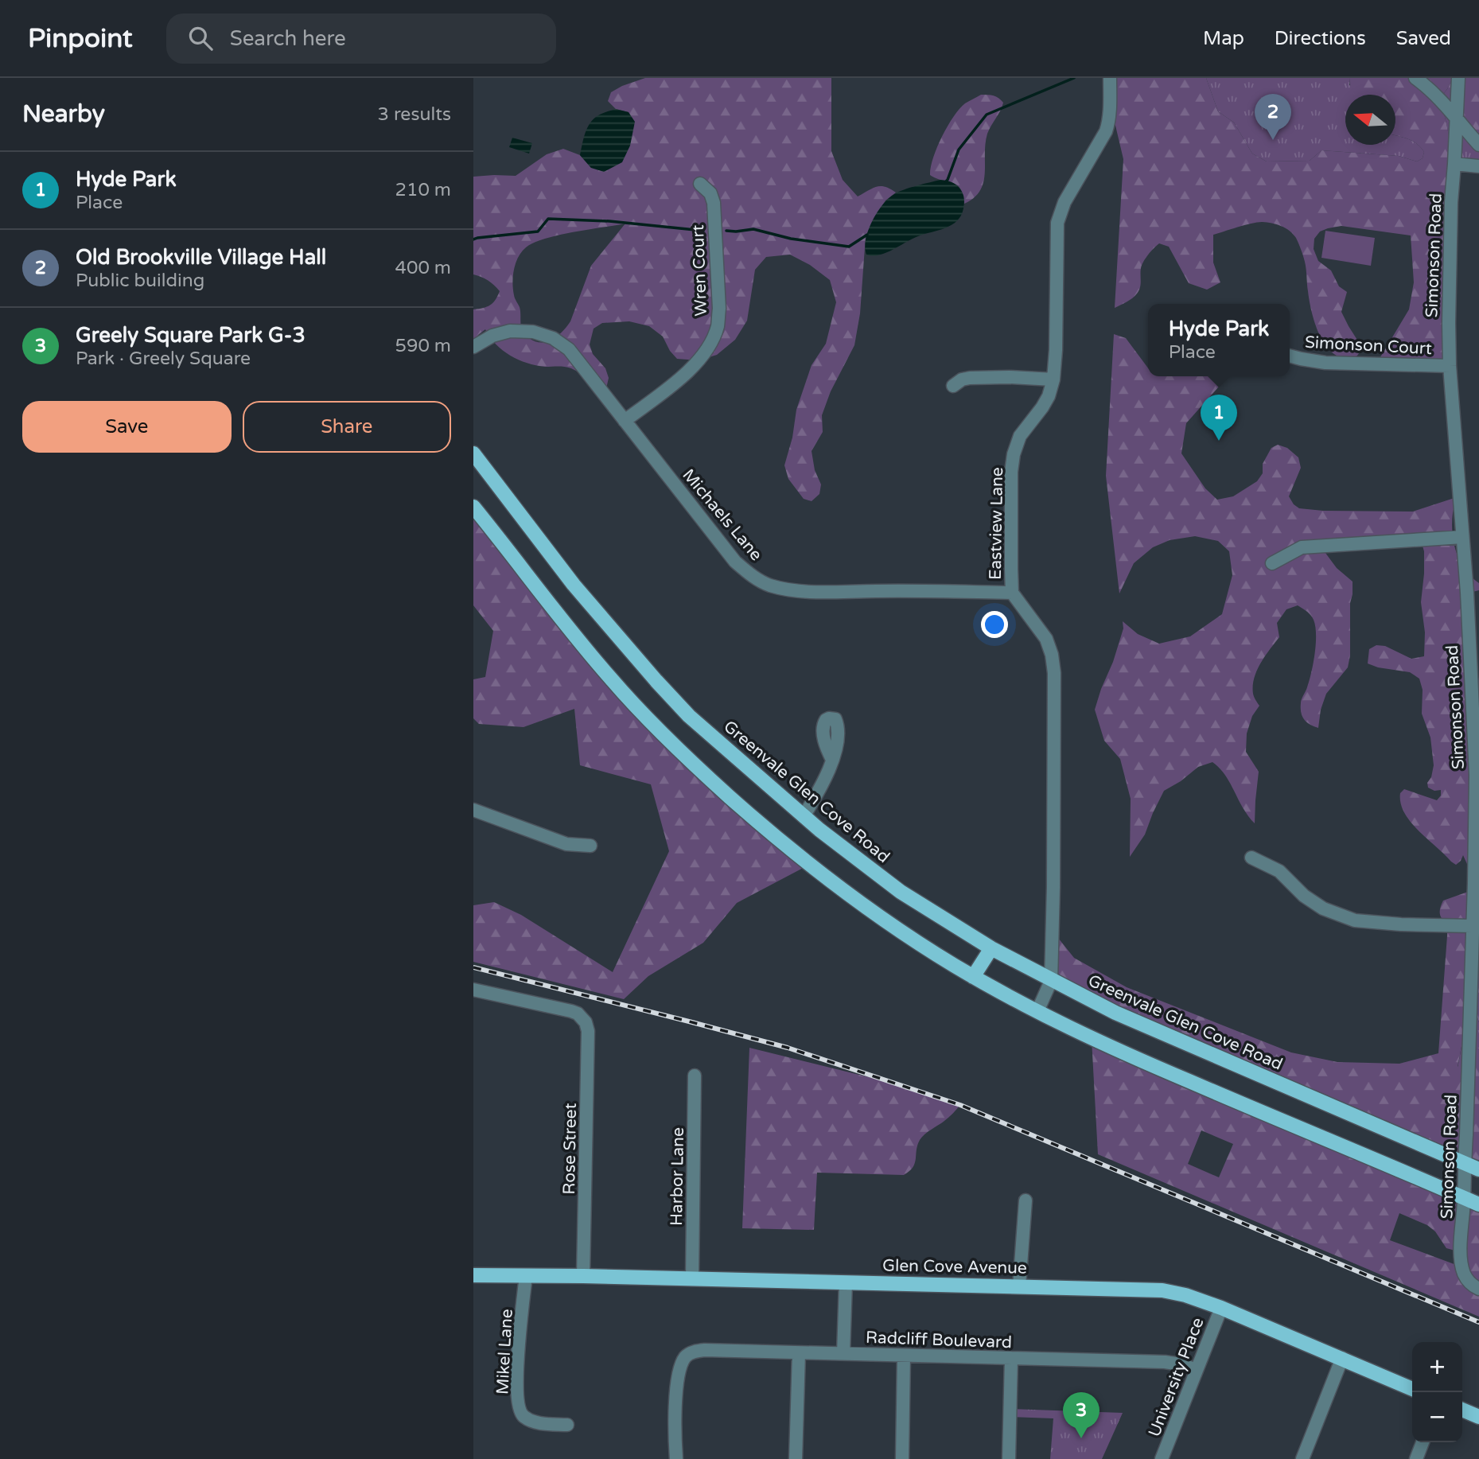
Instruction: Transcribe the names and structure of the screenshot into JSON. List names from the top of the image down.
{
  "streets": {
    "main road": ["Greenvale Glen Cove Road", "Glen Cove Avenue"],
    "street": [
      "Simonson Road",
      "Wren Court",
      "Simonson Court",
      "Michaels Lane",
      "Eastview Lane",
      "Rose Street",
      "Harbor Lane",
      "Radcliff Boulevard",
      "Mikel Lane",
      "University Place"
    ]
  },
  "crossings": [
    ["Simonson Road", "Simonson Court"],
    ["Simonson Road", "Greenvale Glen Cove Road"],
    ["Wren Court", "Michaels Lane"],
    ["Michaels Lane", "Eastview Lane"],
    ["Eastview Lane", "Greenvale Glen Cove Road"],
    ["Rose Street", "Glen Cove Avenue"],
    ["Harbor Lane", "Glen Cove Avenue"],
    ["Glen Cove Avenue", "Mikel Lane"],
    ["Glen Cove Avenue", "University Place"],
    ["Radcliff Boulevard", "University Place"]
  ],
  "north": "left",
  "page": {
    "header": "Pinpoint",
    "search": "Search here",
    "nav": ["Map", "Directions", "Saved"],
    "heading": ["Nearby", "3 results"],
    "pins": ["2", "1", "3"],
    "list": [
      {
        "mark": "1",
        "name": "Hyde Park",
        "note": "Place",
        "value": "210 m"
      },
      {
        "mark": "2",
        "name": "Old Brookville Village Hall",
        "note": "Public building",
        "value": "400 m"
      },
      {
        "mark": "3",
        "name": "Greely Square Park G-3",
        "note": "Park · Greely Square",
        "value": "590 m"
      }
    ],
    "popup": ["Hyde Park", "Place"],
    "buttons": ["Save", "Share"],
    "map_buttons": ["+", "−"]
  }
}
